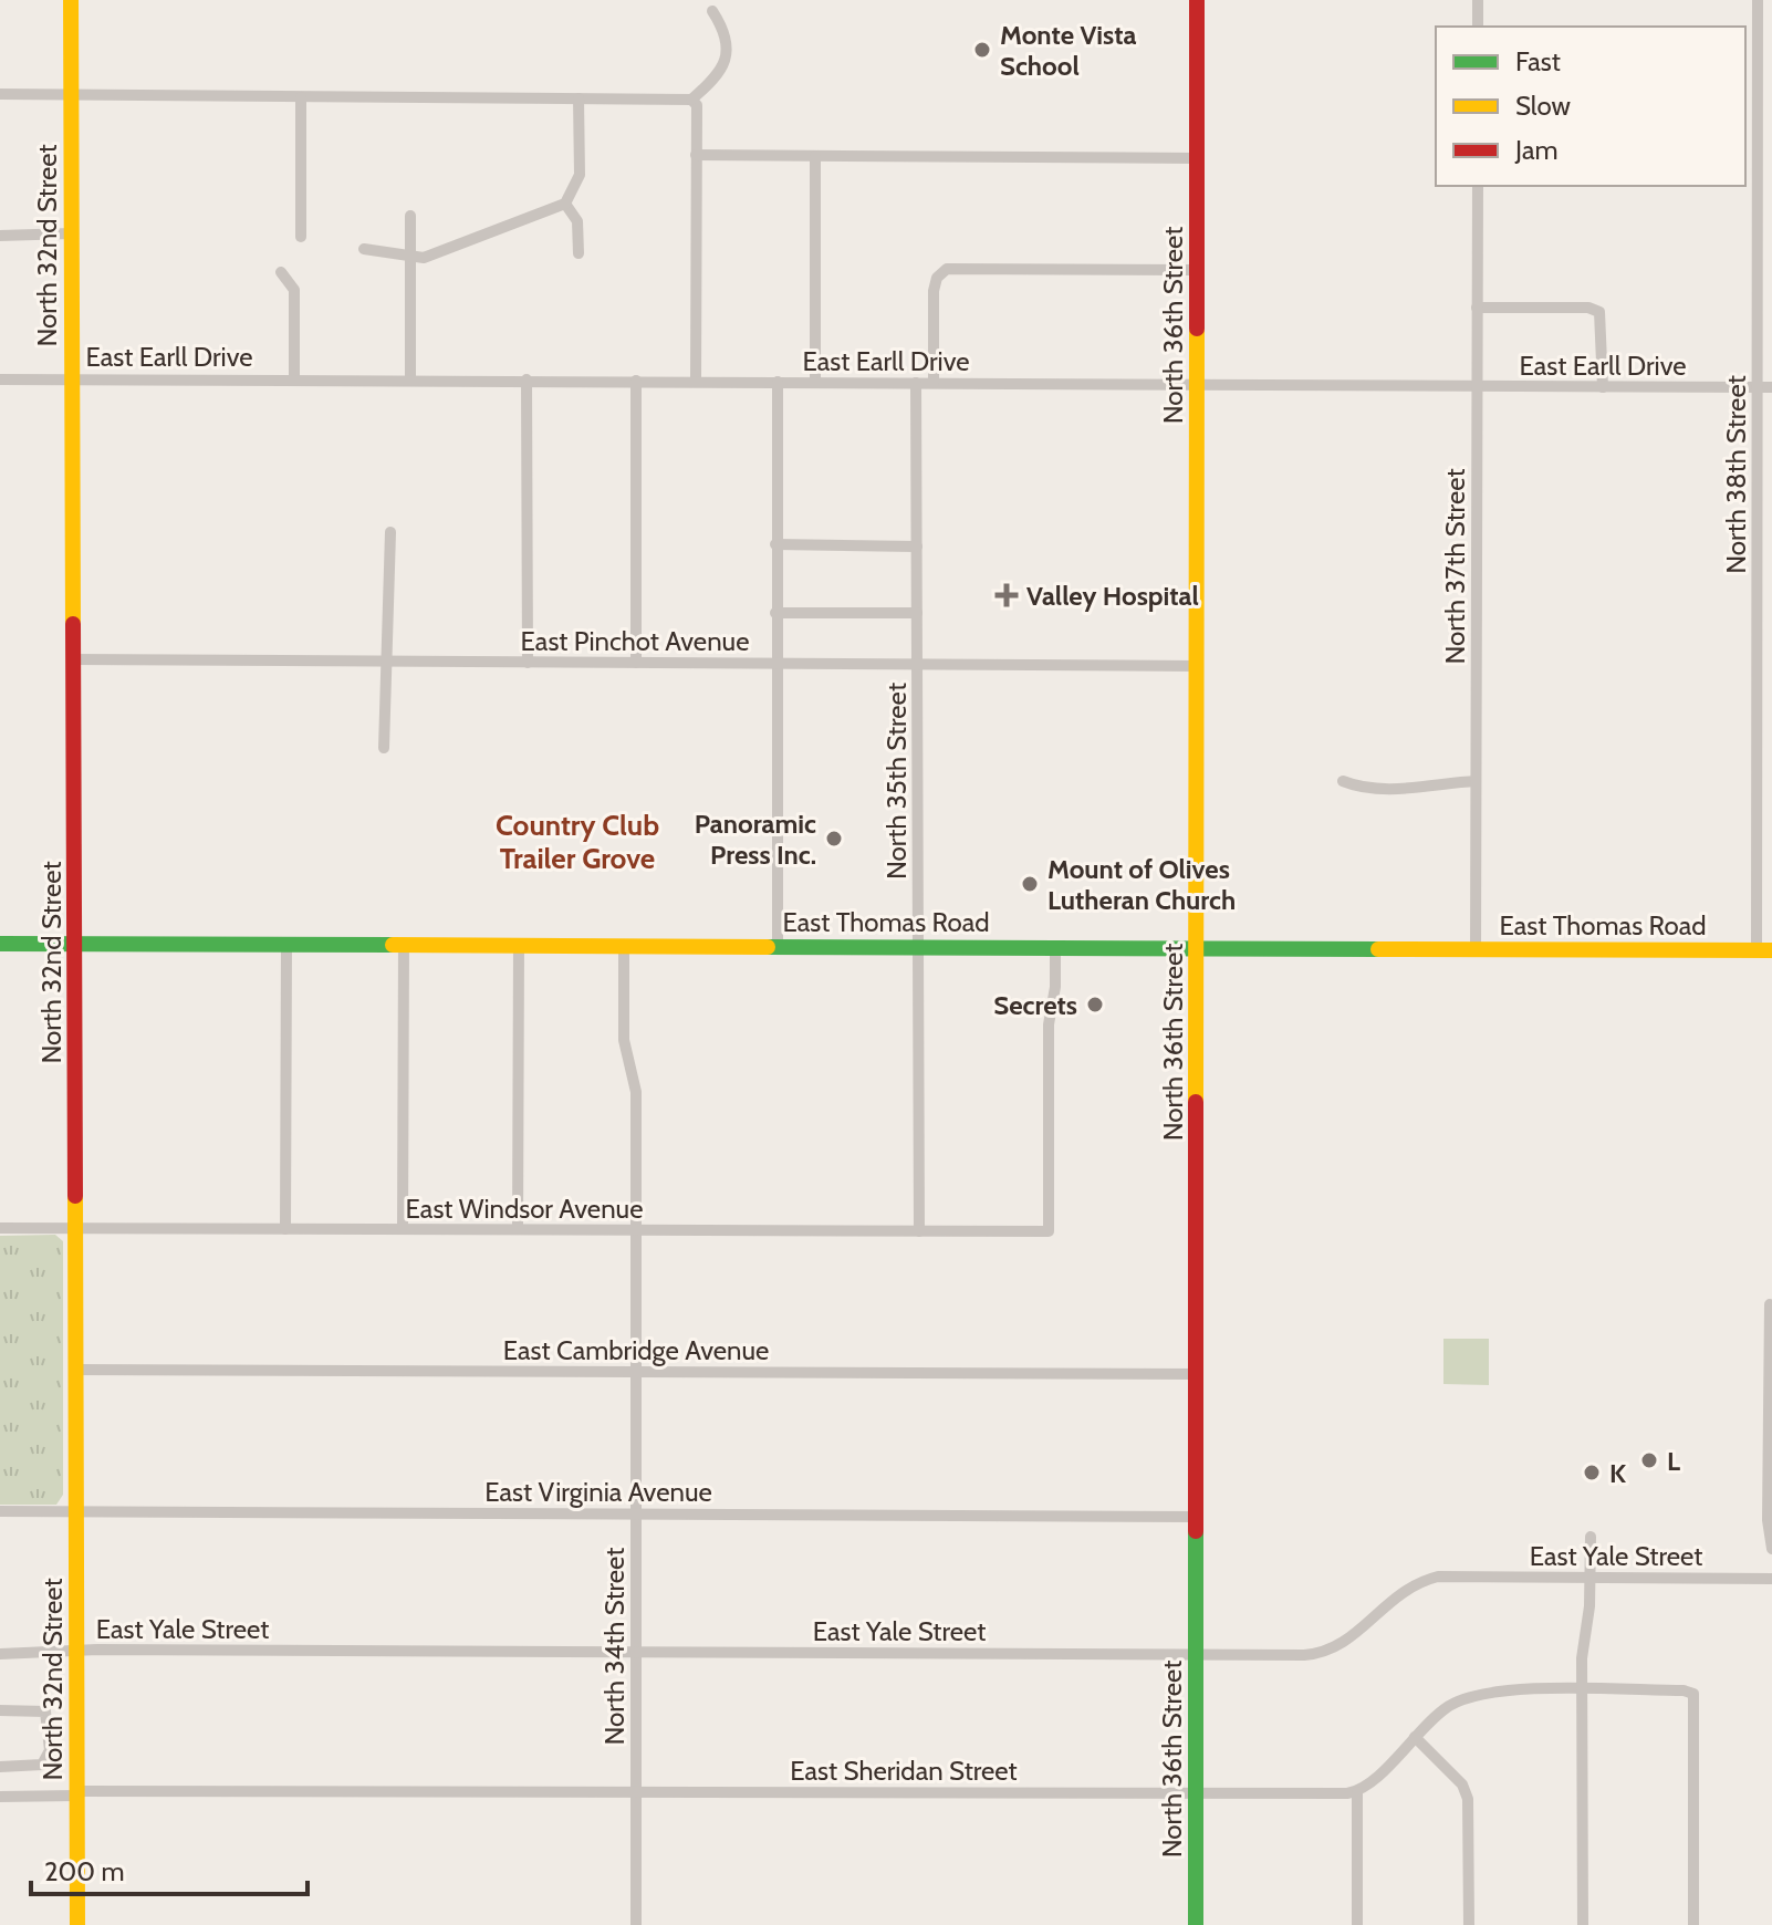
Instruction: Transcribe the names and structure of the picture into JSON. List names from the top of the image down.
{
  "streets": {
    "main road": ["North 32nd Street", "North 36th Street", "East Thomas Road"],
    "street": [
      "East Earll Drive",
      "North 38th Street",
      "North 37th Street",
      "East Pinchot Avenue",
      "North 35th Street",
      "East Windsor Avenue",
      "East Cambridge Avenue",
      "East Virginia Avenue",
      "East Yale Street",
      "North 34th Street",
      "East Sheridan Street"
    ]
  },
  "crossings": [
    ["North 32nd Street", "East Earll Drive"],
    ["North 32nd Street", "East Pinchot Avenue"],
    ["North 32nd Street", "East Thomas Road"],
    ["North 32nd Street", "East Windsor Avenue"],
    ["North 32nd Street", "East Cambridge Avenue"],
    ["North 32nd Street", "East Virginia Avenue"],
    ["North 32nd Street", "East Yale Street"],
    ["North 32nd Street", "East Sheridan Street"],
    ["North 36th Street", "East Earll Drive"],
    ["North 36th Street", "East Pinchot Avenue"],
    ["North 36th Street", "East Thomas Road"],
    ["North 36th Street", "East Cambridge Avenue"],
    ["North 36th Street", "East Virginia Avenue"],
    ["North 36th Street", "East Yale Street"],
    ["North 36th Street", "East Sheridan Street"],
    ["East Earll Drive", "North 38th Street"],
    ["East Earll Drive", "North 37th Street"],
    ["East Earll Drive", "North 35th Street"],
    ["North 38th Street", "East Thomas Road"],
    ["North 37th Street", "East Thomas Road"],
    ["East Pinchot Avenue", "North 35th Street"],
    ["North 35th Street", "East Thomas Road"],
    ["North 35th Street", "East Windsor Avenue"],
    ["East Thomas Road", "East Windsor Avenue"],
    ["East Thomas Road", "North 34th Street"],
    ["East Windsor Avenue", "North 34th Street"],
    ["East Cambridge Avenue", "North 34th Street"],
    ["East Virginia Avenue", "North 34th Street"],
    ["East Yale Street", "North 34th Street"],
    ["North 34th Street", "East Sheridan Street"]
  ],
  "districts": ["Country Club Trailer Grove"],
  "places": {
    "other": [
      "Monte Vista School",
      "Panoramic Press Inc.",
      "Mount of Olives Lutheran Church",
      "Secrets",
      "L",
      "K"
    ],
    "health": ["Valley Hospital"]
  },
  "legend": ["Fast", "Slow", "Jam"],
  "scale_bar": "200 m"
}
